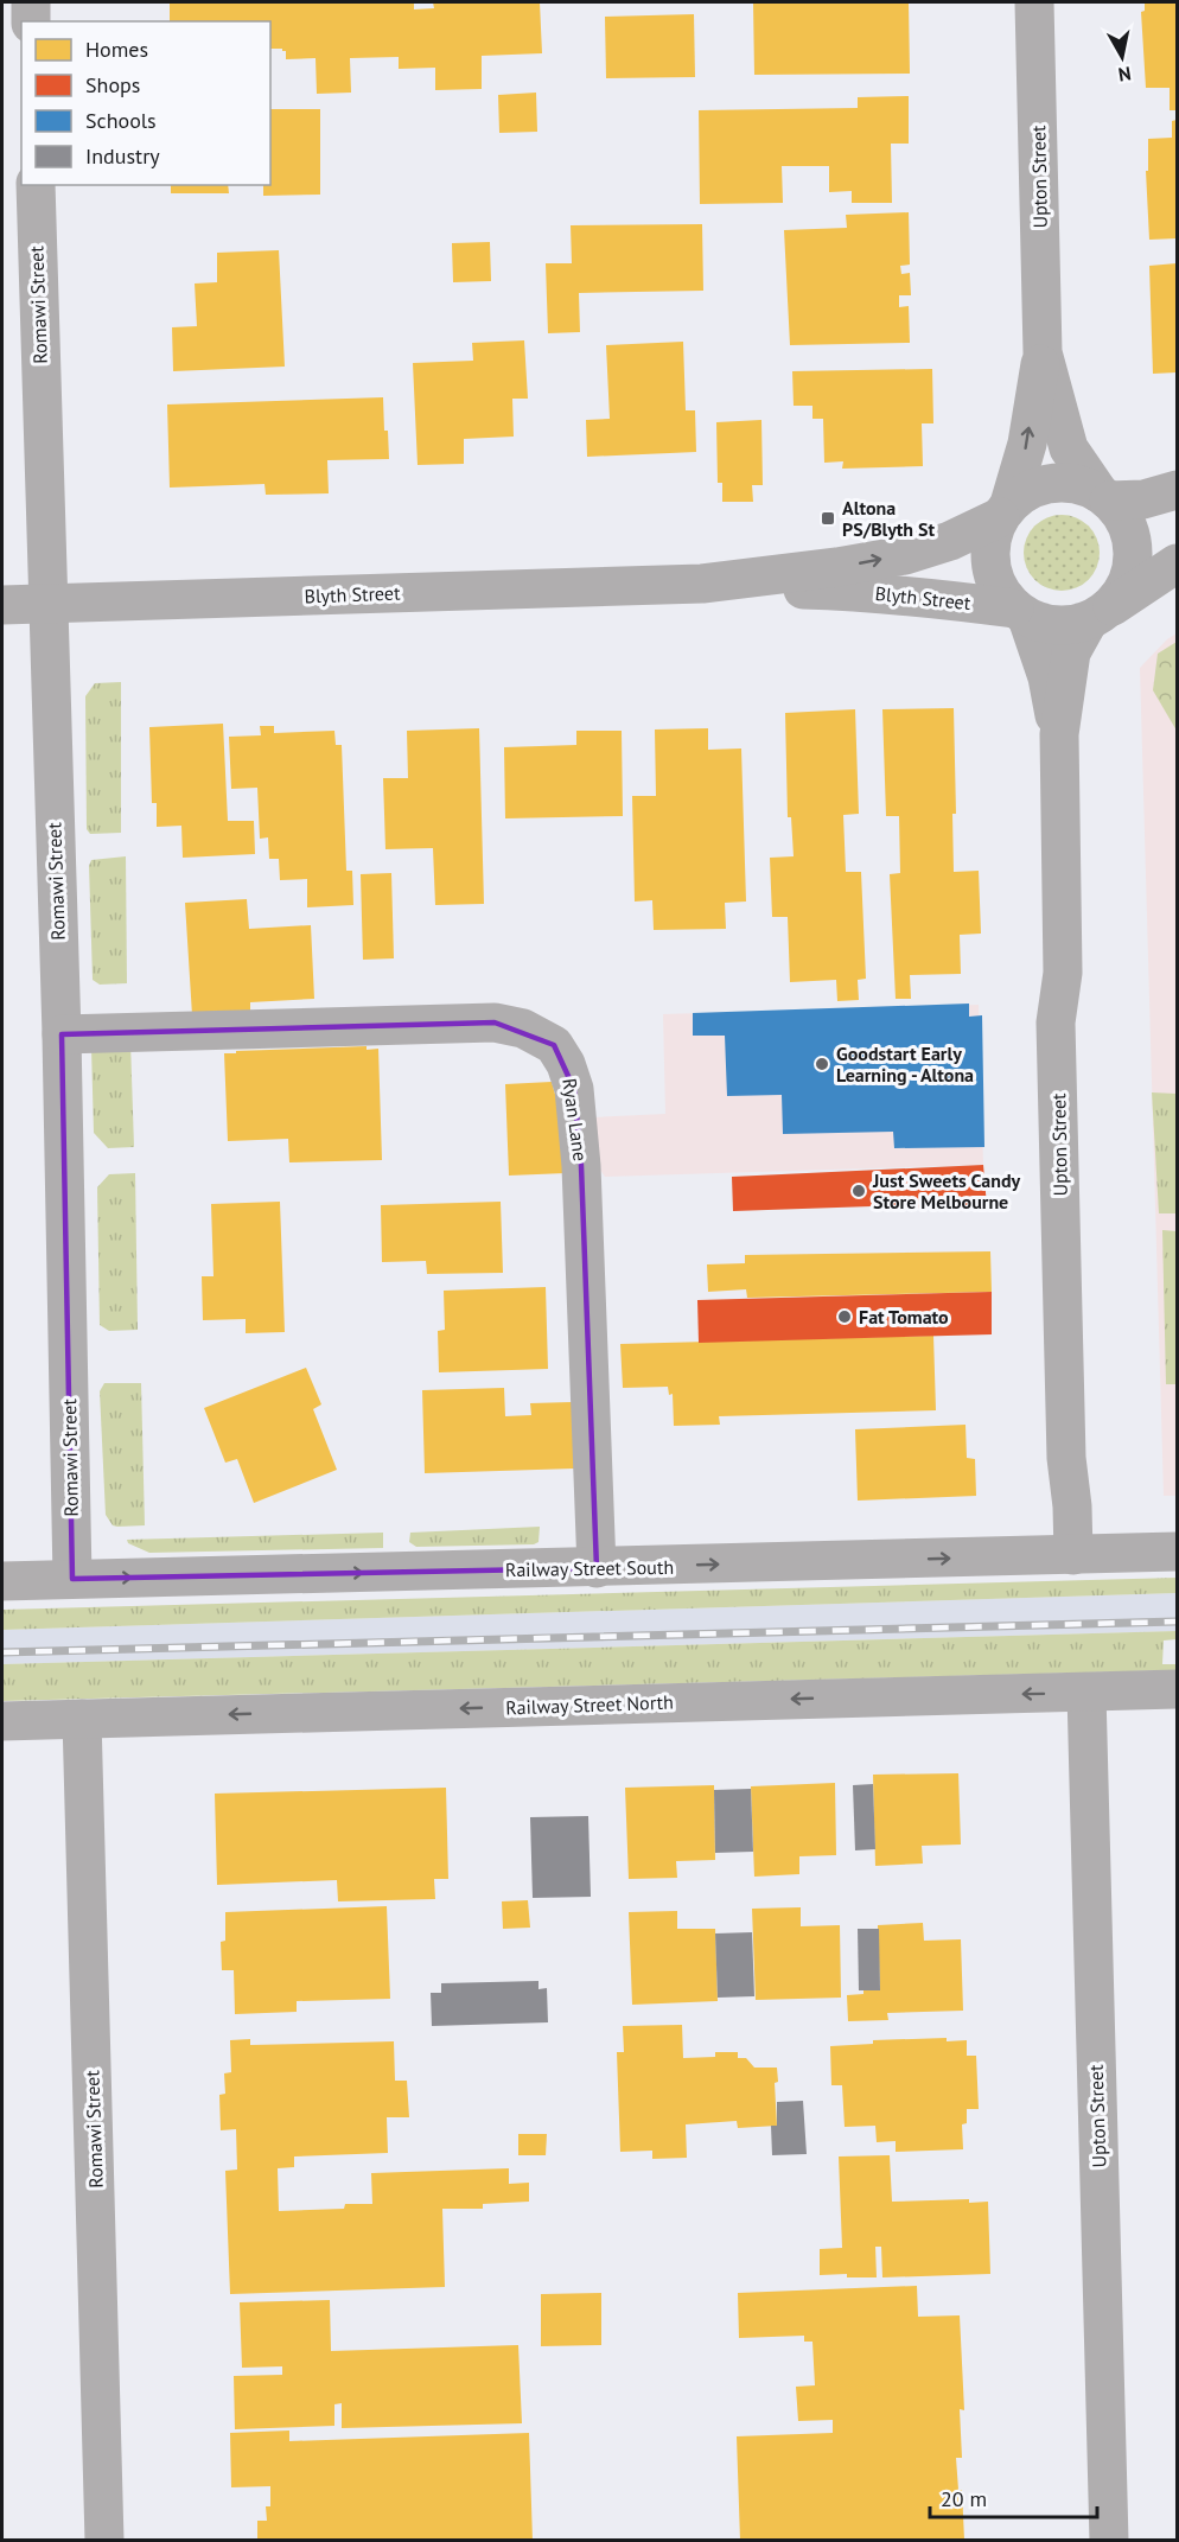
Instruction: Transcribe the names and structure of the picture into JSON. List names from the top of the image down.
{
  "streets": {
    "street": [
      "Upton Street",
      "Romawi Street",
      "Blyth Street",
      "Ryan Lane",
      "Railway Street South",
      "Railway Street North"
    ]
  },
  "crossings": [
    ["Upton Street", "Blyth Street"],
    ["Upton Street", "Railway Street South"],
    ["Upton Street", "Railway Street North"],
    ["Romawi Street", "Blyth Street"],
    ["Romawi Street", "Ryan Lane"],
    ["Romawi Street", "Railway Street South"],
    ["Romawi Street", "Railway Street North"],
    ["Ryan Lane", "Railway Street South"]
  ],
  "one_way": ["Railway Street South", "Railway Street North"],
  "places": {
    "transit": ["Altona PS/Blyth St"],
    "other": ["Goodstart Early Learning - Altona", "Just Sweets Candy Store Melbourne", "Fat Tomato"]
  },
  "legend": [
    "Homes",
    "Shops",
    "Schools",
    "Industry"
  ],
  "scale_bar": "20 m",
  "north": "bottom"
}
